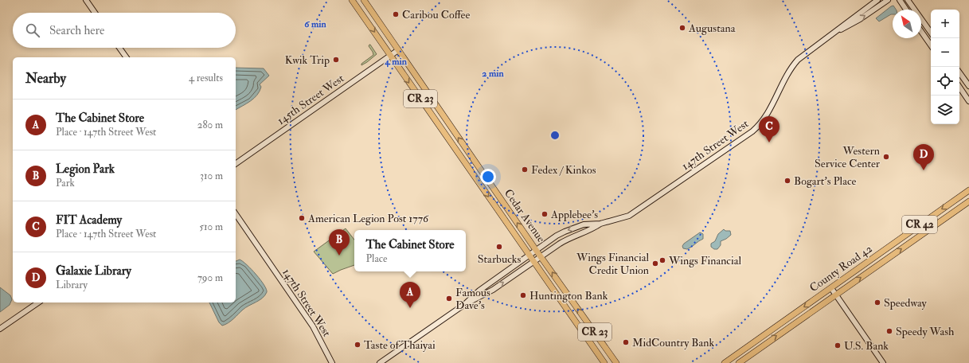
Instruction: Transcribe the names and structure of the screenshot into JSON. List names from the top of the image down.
{
  "streets": {
    "highway": [
      "CR 23",
      "Cedar Avenue",
      "CR 42",
      "County Road 42"
    ],
    "street": ["145th Street West", "147th Street West"]
  },
  "crossings": [
    ["145th Street West", "Cedar Avenue"],
    ["147th Street West", "Cedar Avenue"]
  ],
  "places": [
    "Caribou Coffee",
    "Augustana",
    "Kwik Trip",
    "Western Service Center",
    "Fedex / Kinkos",
    "Bogart's Place",
    "Applebee's",
    "American Legion Post 1776",
    "Starbucks",
    "Wings Financial",
    "Wings Financial Credit Union",
    "Huntington Bank",
    "Famous Dave's",
    "Speedway",
    "Speedy Wash",
    "MidCountry Bank",
    "Taste of Thaiyai",
    "U.S. Bank"
  ],
  "north": "top left",
  "page": {
    "map_buttons": ["+", "−"],
    "search": "Search here",
    "heading": ["Nearby", "4 results"],
    "list": [
      {
        "mark": "A",
        "name": "The Cabinet Store",
        "note": "Place · 147th Street West",
        "value": "280 m"
      },
      {
        "mark": "B",
        "name": "Legion Park",
        "note": "Park",
        "value": "310 m"
      },
      {
        "mark": "C",
        "name": "FIT Academy",
        "note": "Place · 147th Street West",
        "value": "510 m"
      },
      {
        "mark": "D",
        "name": "Galaxie Library",
        "note": "Library",
        "value": "790 m"
      }
    ],
    "pins": [
      "C",
      "D",
      "B",
      "A"
    ],
    "popup": ["The Cabinet Store", "Place"]
  },
  "rings": ["6 min", "4 min", "2 min"]
}
